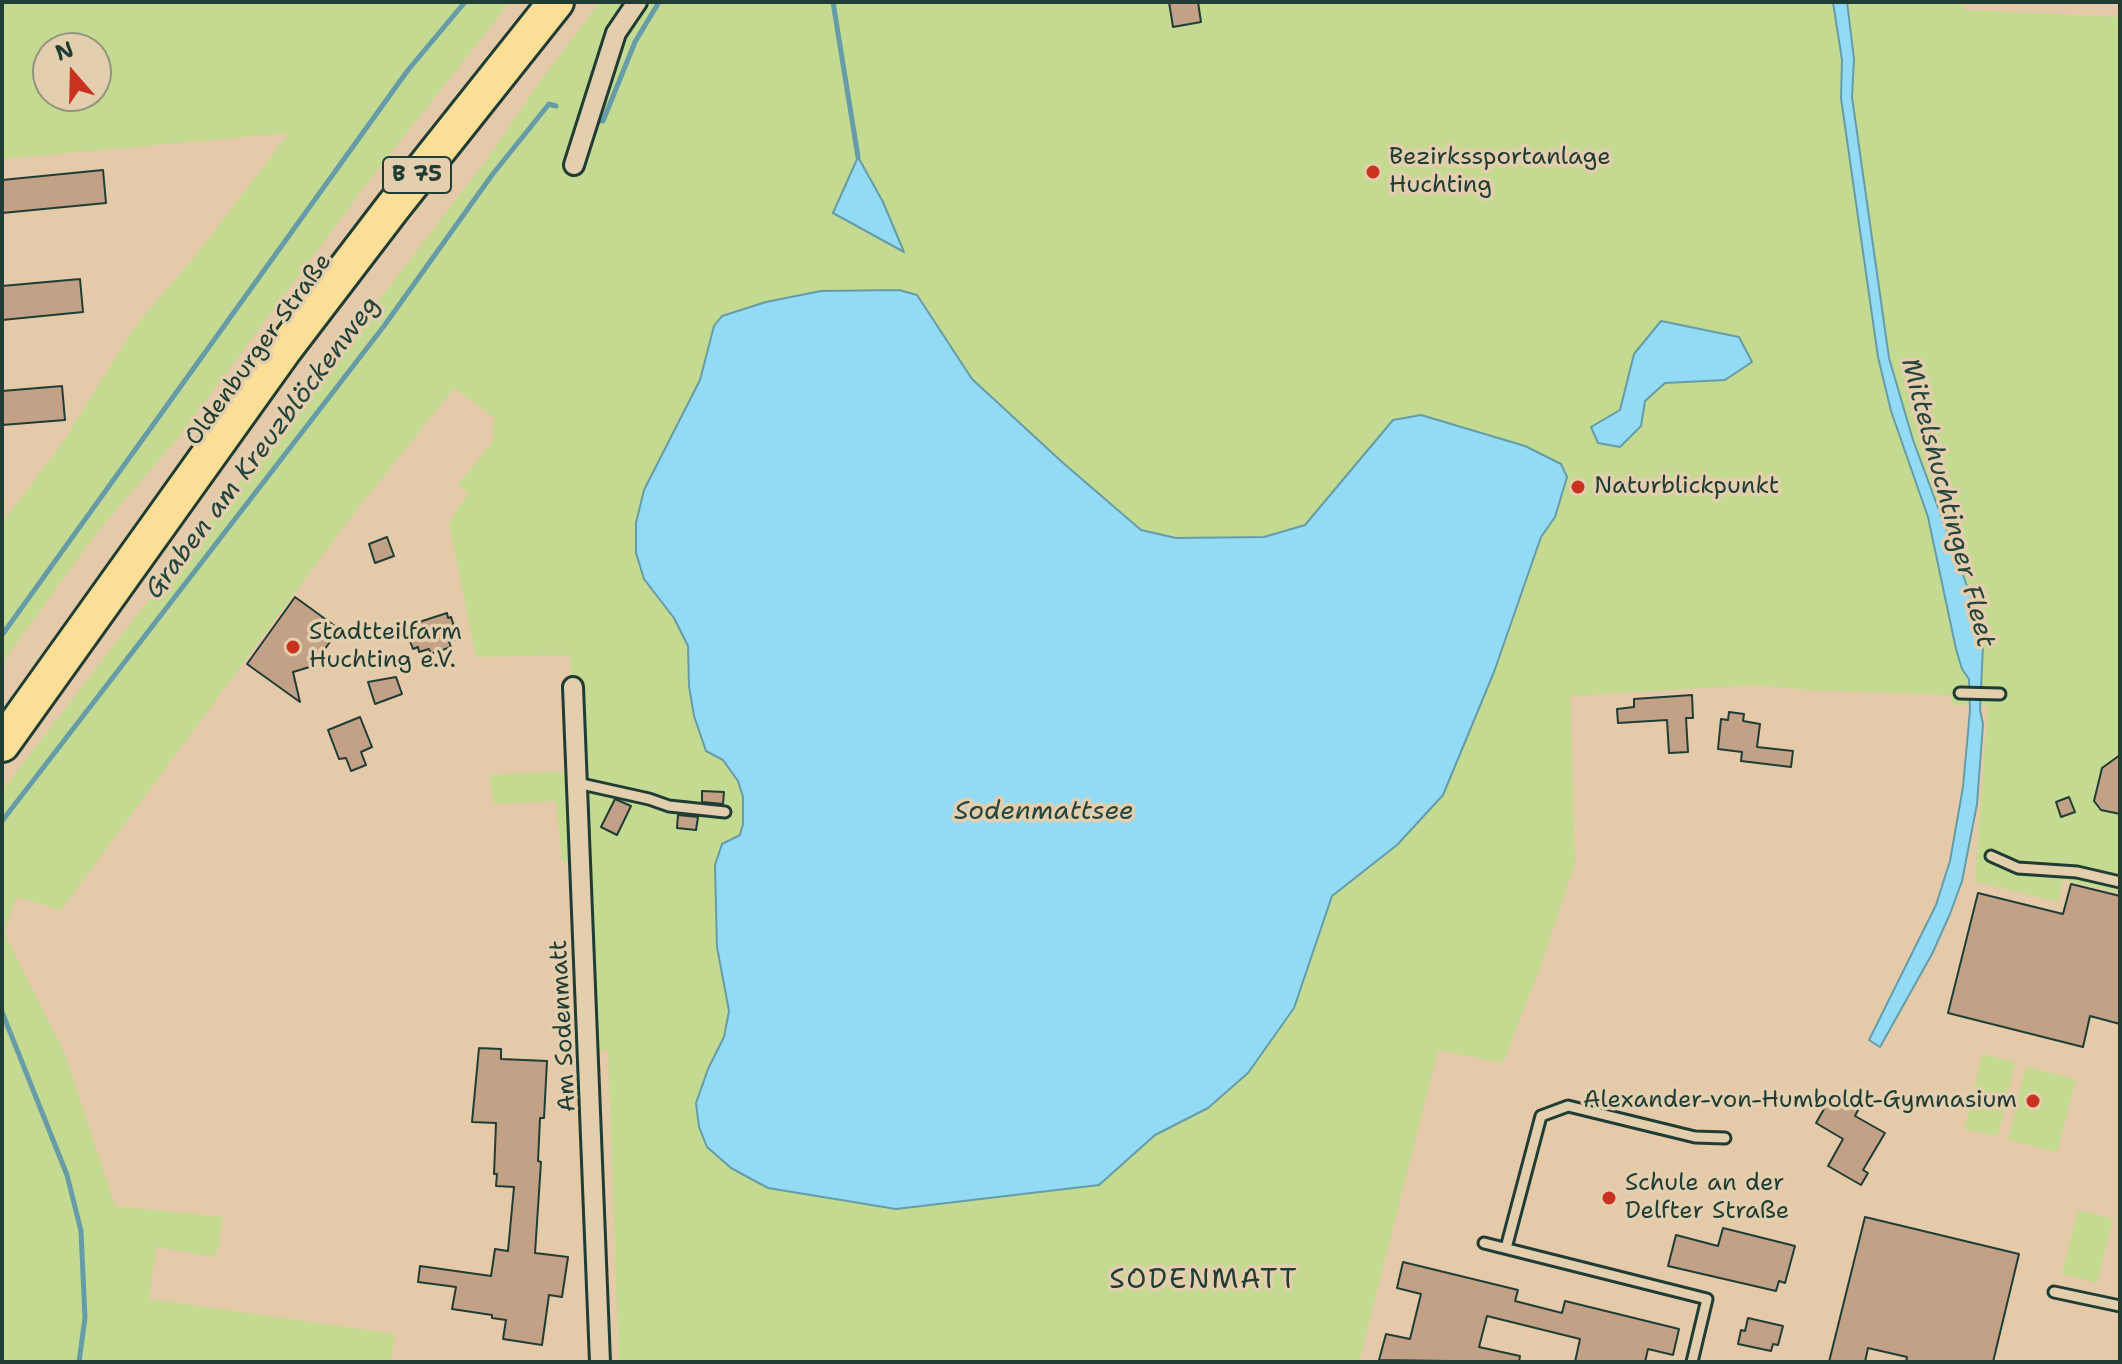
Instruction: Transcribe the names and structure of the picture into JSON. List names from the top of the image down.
{
  "streets": {
    "highway": ["B 75", "Oldenburger Straße"],
    "street": ["Am Sodenmatt"]
  },
  "districts": ["SODENMATT"],
  "water": ["Graben am Kreuzblöckenweg", "Mittelshuchtinger Fleet", "Sodenmattsee"],
  "places": [
    "Bezirkssportanlage Huchting",
    "Naturblickpunkt",
    "Stadtteilfarm Huchting e.V.",
    "Alexander-von-Humboldt-Gymnasium",
    "Schule an der Delfter Straße"
  ],
  "north": "top"
}
